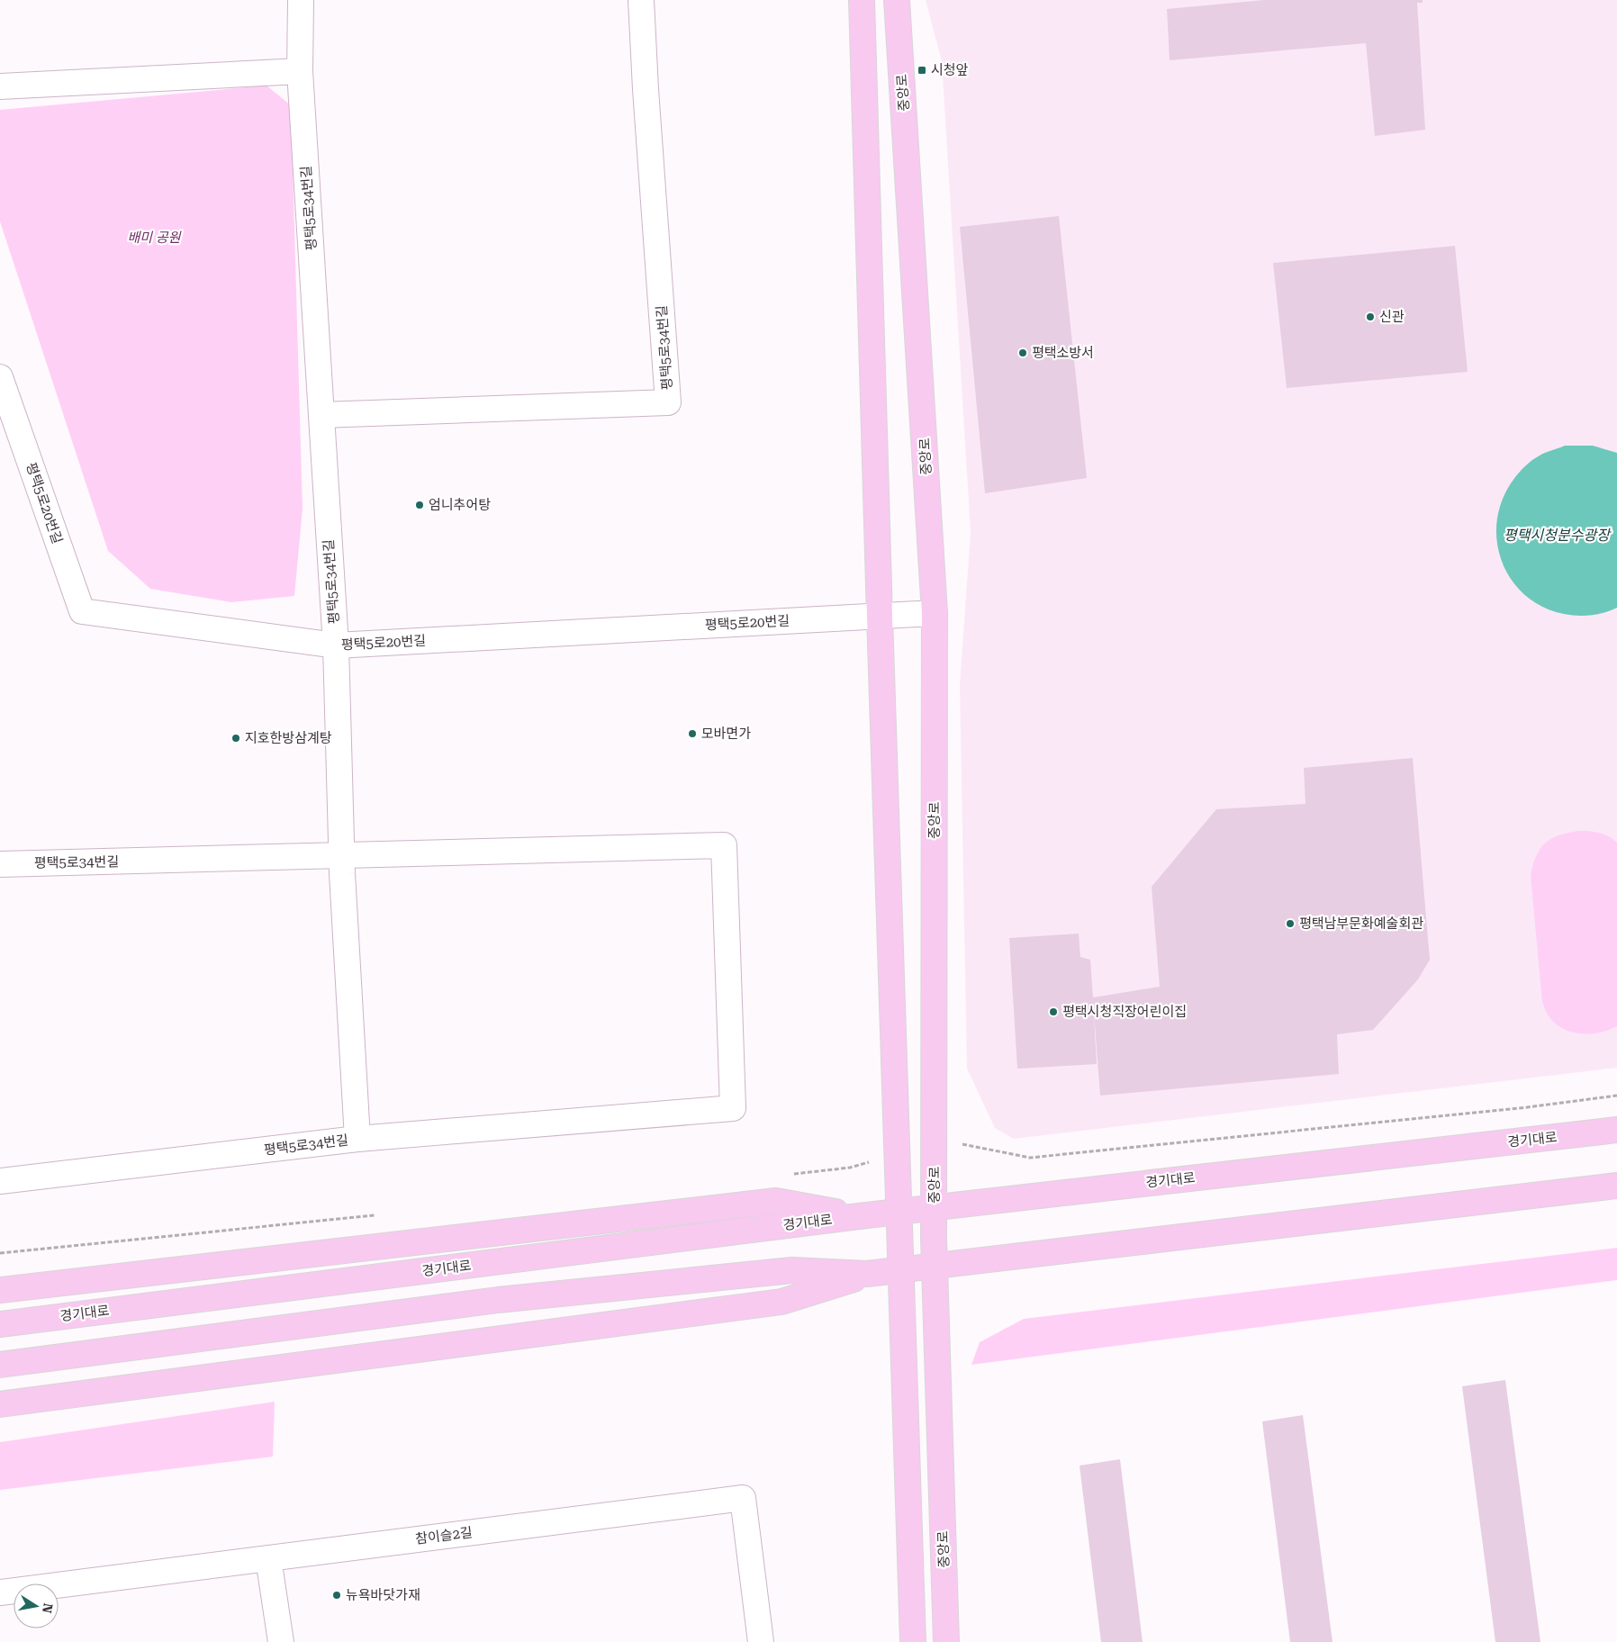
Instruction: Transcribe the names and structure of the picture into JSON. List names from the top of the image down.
{
  "streets": {
    "main road": ["중앙로", "경기대로"],
    "street": ["평택5로34번길", "평택5로20번길", "참이슬2길"]
  },
  "crossings": [
    ["중앙로", "평택5로20번길"],
    ["중앙로", "경기대로"],
    ["평택5로34번길", "평택5로20번길"]
  ],
  "water": ["평택시청분수광장"],
  "parks": ["배미 공원"],
  "places": {
    "transit": ["시청앞"],
    "other": [
      "신관",
      "평택소방서",
      "엄니추어탕",
      "모바면가",
      "지호한방삼계탕",
      "평택남부문화예술회관",
      "평택시청직장어린이집",
      "뉴욕바닷가재"
    ]
  },
  "north": "right"
}
